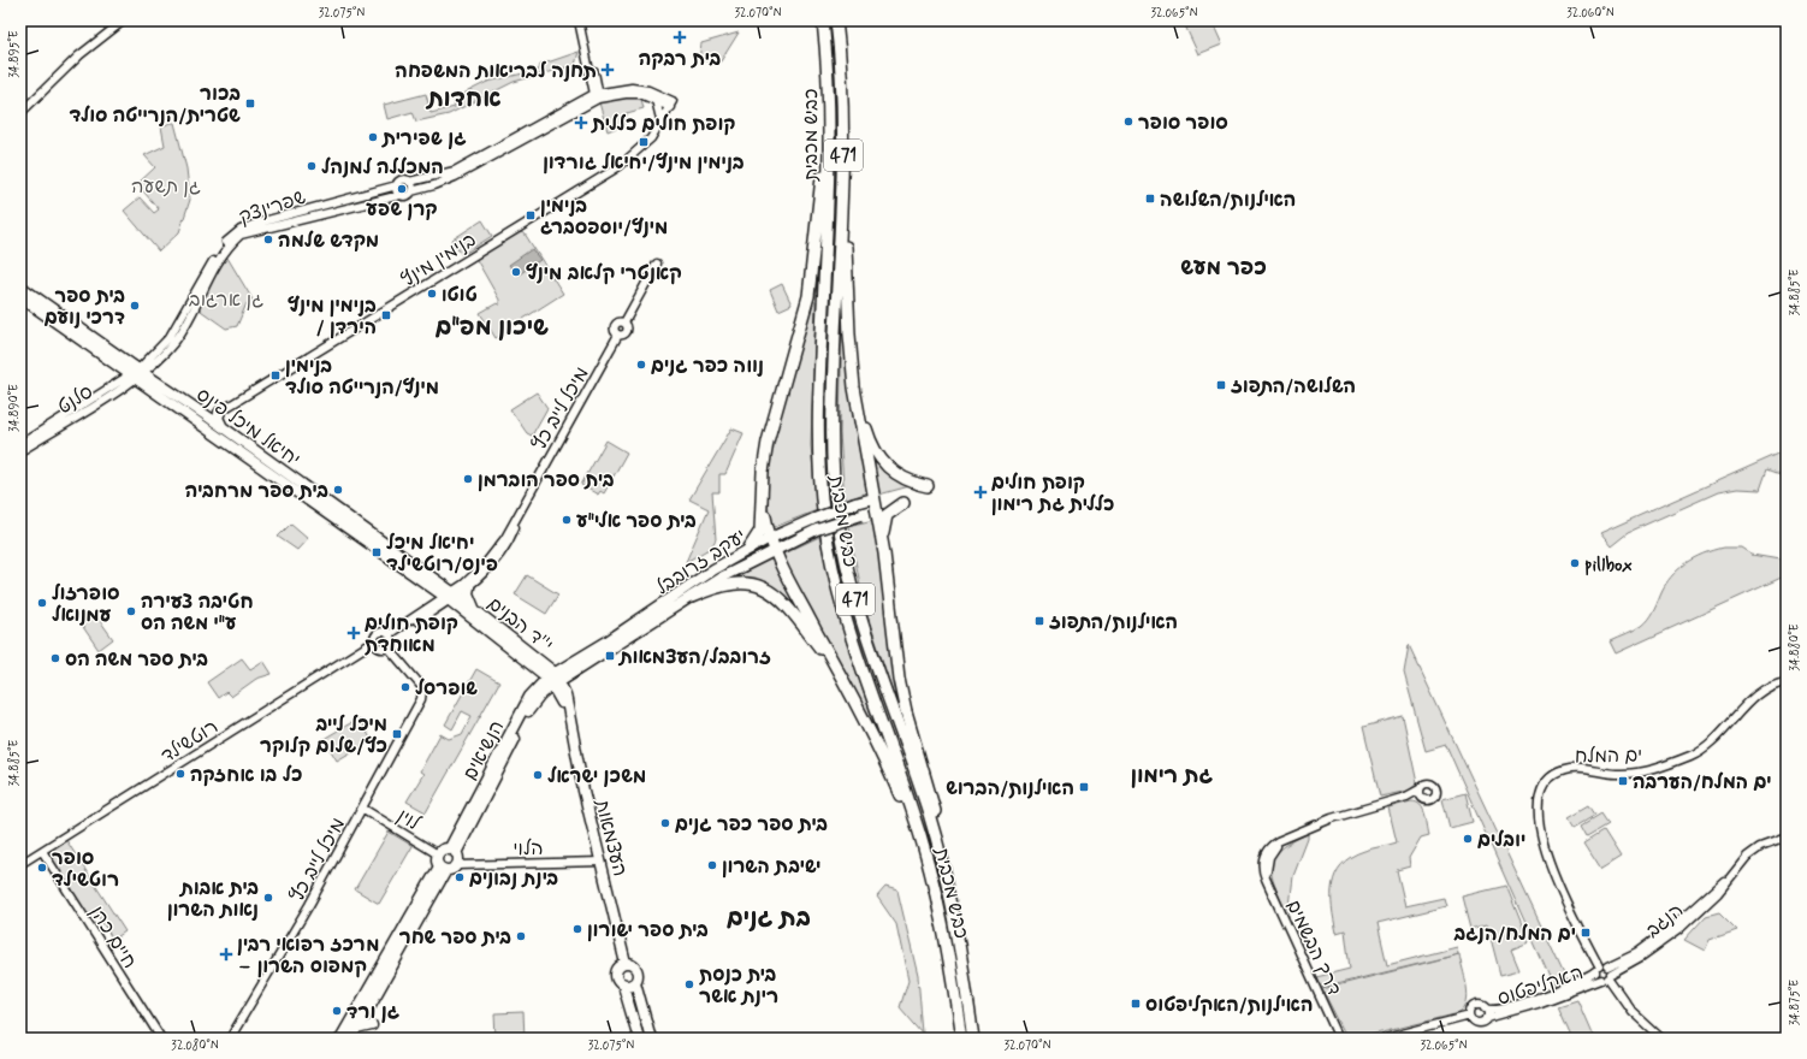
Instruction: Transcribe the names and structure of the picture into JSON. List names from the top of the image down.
{
  "streets": {
    "highway": ["כביש מכבית", "471"],
    "main road": [
      "יחיאל מיכל פינס",
      "יעקב זרובבל",
      "י''ד הבנים",
      "הנשיאים",
      "העצמאות"
    ],
    "street": [
      "שפרינצק",
      "בנימין מינץ",
      "סלנט",
      "מיכל לייב כץ",
      "רוטשילד",
      "ים המלח",
      "לוין",
      "הלוי",
      "הנגב",
      "חיים כהן",
      "דרך הבשמים",
      "האקליפטוס"
    ]
  },
  "crossings": [
    ["שפרינצק", "סלנט"],
    ["שפרינצק", "יחיאל מיכל פינס"],
    ["בנימין מינץ", "יחיאל מיכל פינס"],
    ["סלנט", "יחיאל מיכל פינס"],
    ["מיכל לייב כץ", "יחיאל מיכל פינס"],
    ["מיכל לייב כץ", "י''ד הבנים"],
    ["מיכל לייב כץ", "רוטשילד"],
    ["מיכל לייב כץ", "לוין"],
    ["יחיאל מיכל פינס", "י''ד הבנים"],
    ["יעקב זרובבל", "י''ד הבנים"],
    ["יעקב זרובבל", "הנשיאים"],
    ["יעקב זרובבל", "העצמאות"],
    ["י''ד הבנים", "הנשיאים"],
    ["י''ד הבנים", "העצמאות"],
    ["רוטשילד", "חיים כהן"],
    ["הנשיאים", "לוין"],
    ["הנשיאים", "העצמאות"],
    ["הנשיאים", "הלוי"],
    ["ים המלח", "הנגב"],
    ["ים המלח", "האקליפטוס"],
    ["לוין", "הלוי"],
    ["העצמאות", "הלוי"],
    ["הנגב", "האקליפטוס"]
  ],
  "districts": [
    "אחדות",
    "כפר מעש",
    "שיכון מפ\"ם",
    "גת רימון",
    "בת גנים"
  ],
  "parks": ["גן תשעה", "גן ארגוב"],
  "places": {
    "health": [
      "בית רבקה",
      "תחנה לבריאות המשפחה",
      "קופת חולים כללית",
      "קופת חולים כללית גת רימון",
      "קופת חולים מאוחדת",
      "מרכז רפואי רבין – קמפוס השרון"
    ],
    "transit": [
      "בכור שטרית/הנרייטה סולד",
      "בנימין מינץ/יחיאל גורדון",
      "האילנות/השלושה",
      "בנימין מינץ/יוספסברג",
      "בנימין מינץ / הירדן",
      "בנימין מינץ/הנרייטה סולד",
      "השלושה/התפוז",
      "יחיאל מיכל פינס/רוטשילד",
      "האילנות/התפוז",
      "זרובבל/העצמאות",
      "מיכל לייב כץ/שלום קלוקר",
      "ים המלח/הערבה",
      "האילנות/הברוש",
      "ים המלח/הנגב",
      "האילנות/האקליפטוס"
    ],
    "other": [
      "סופר סופר",
      "גן שפירית",
      "המכללה למנהל",
      "קרן שפע",
      "מקדש שלמה",
      "קאנטרי קלאב מינץ",
      "טוטו",
      "בית ספר דרכי נועם",
      "נווה כפר גנים",
      "בית ספר הוברמן",
      "בית ספר מרחביה",
      "בית ספר אלי\"ע",
      "pillbox",
      "סופרזול עמנואל",
      "חטיבה צעירה ע\"י משה הס",
      "בית ספר משה הס",
      "שופרסל",
      "כל בו אחזקה",
      "משכן ישראל",
      "בית ספר כפר גנים",
      "יובלים",
      "ישיבת השרון",
      "סופר רוטשילד",
      "בינת נבונים",
      "בית אבות נאות השרון",
      "בית ספר ישורון",
      "בית ספר שחר",
      "בית כנסת רינת אשר",
      "גן ורד"
    ]
  },
  "coordinates": [
    "32.075°N",
    "32.070°N",
    "32.065°N",
    "32.060°N",
    "34.895°E",
    "34.885°E",
    "34.890°E",
    "34.880°E",
    "34.875°E",
    "32.080°N"
  ]
}
